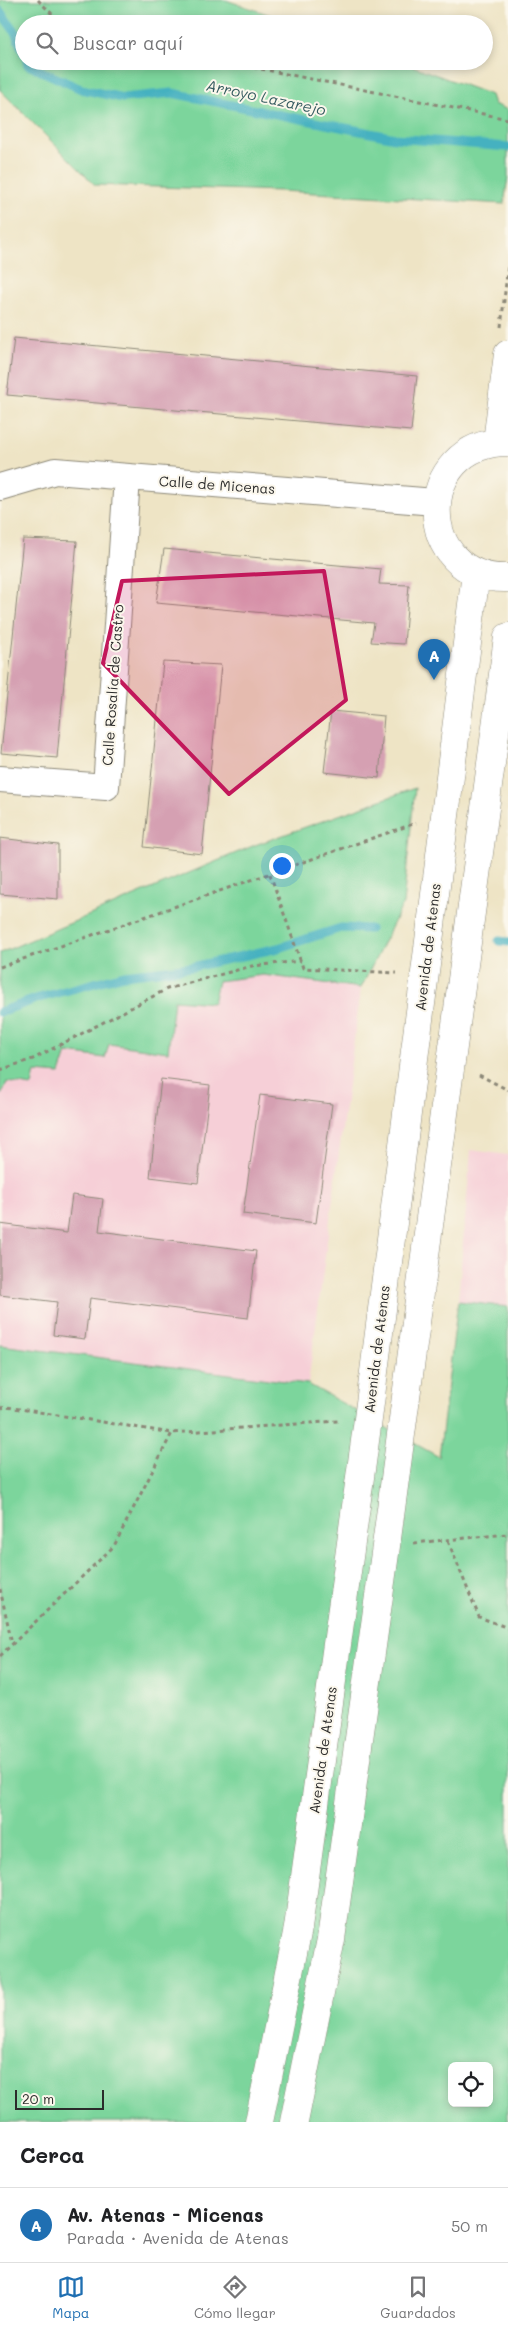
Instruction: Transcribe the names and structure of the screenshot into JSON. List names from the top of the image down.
{
  "streets": {
    "main road": ["Avenida de Atenas"],
    "street": ["Calle de Micenas", "Calle Rosalía de Castro"]
  },
  "crossings": [
    ["Calle de Micenas", "Calle Rosalía de Castro"]
  ],
  "water": ["Arroyo Lazarejo"],
  "scale_bar": "20 m",
  "page": {
    "search": "Buscar aquí",
    "pins": "A",
    "scale": "20 m",
    "heading": "Cerca",
    "list": [
      {
        "mark": "A",
        "name": "Av. Atenas - Micenas",
        "note": "Parada · Avenida de Atenas",
        "value": "50 m"
      }
    ],
    "nav": ["Mapa", "Cómo llegar", "Guardados"]
  }
}
